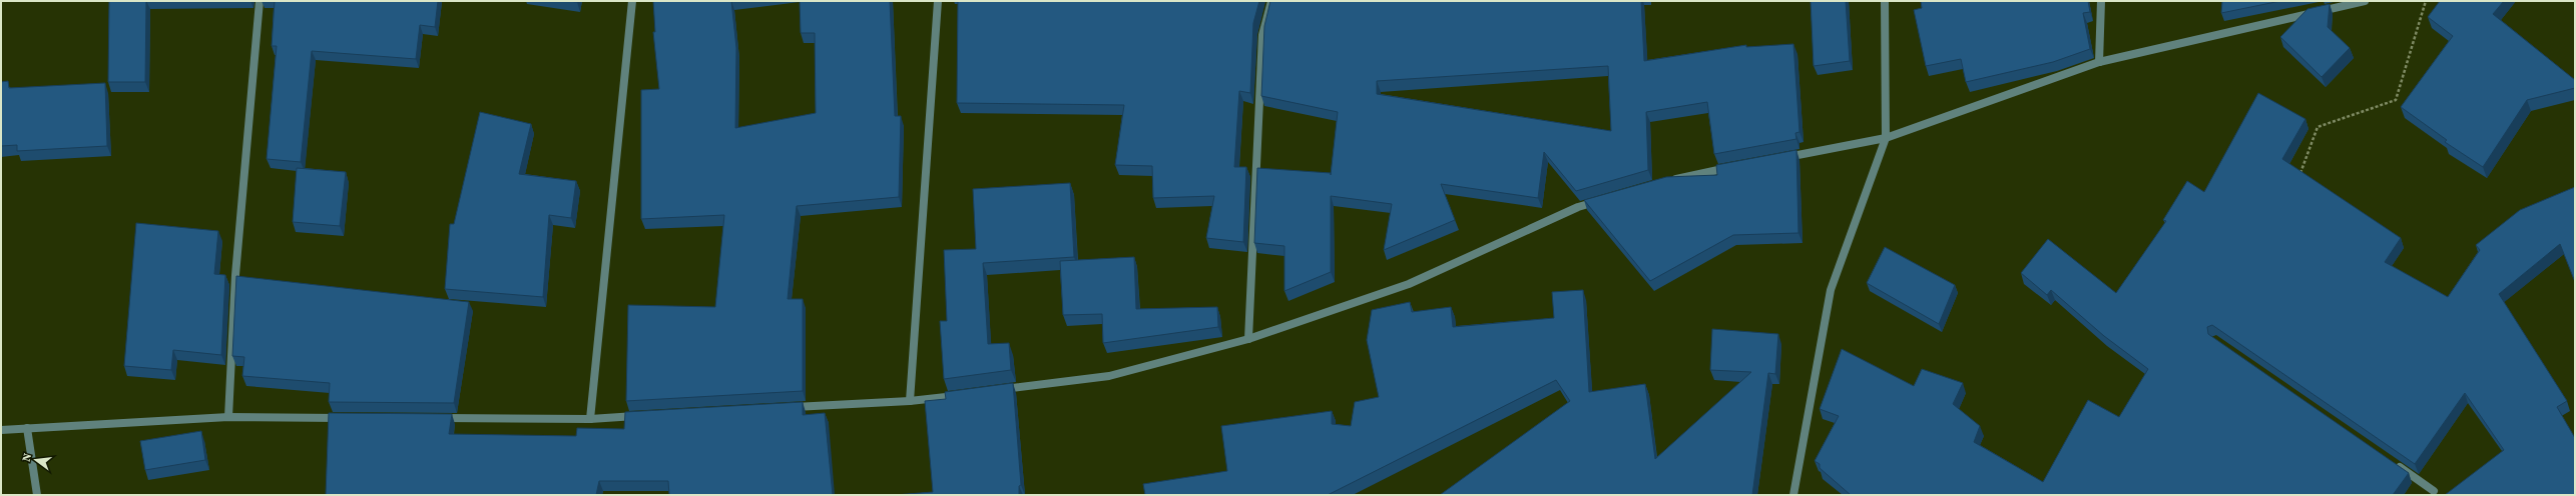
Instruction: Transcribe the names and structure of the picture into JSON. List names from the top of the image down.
{
  "north": "left"
}
